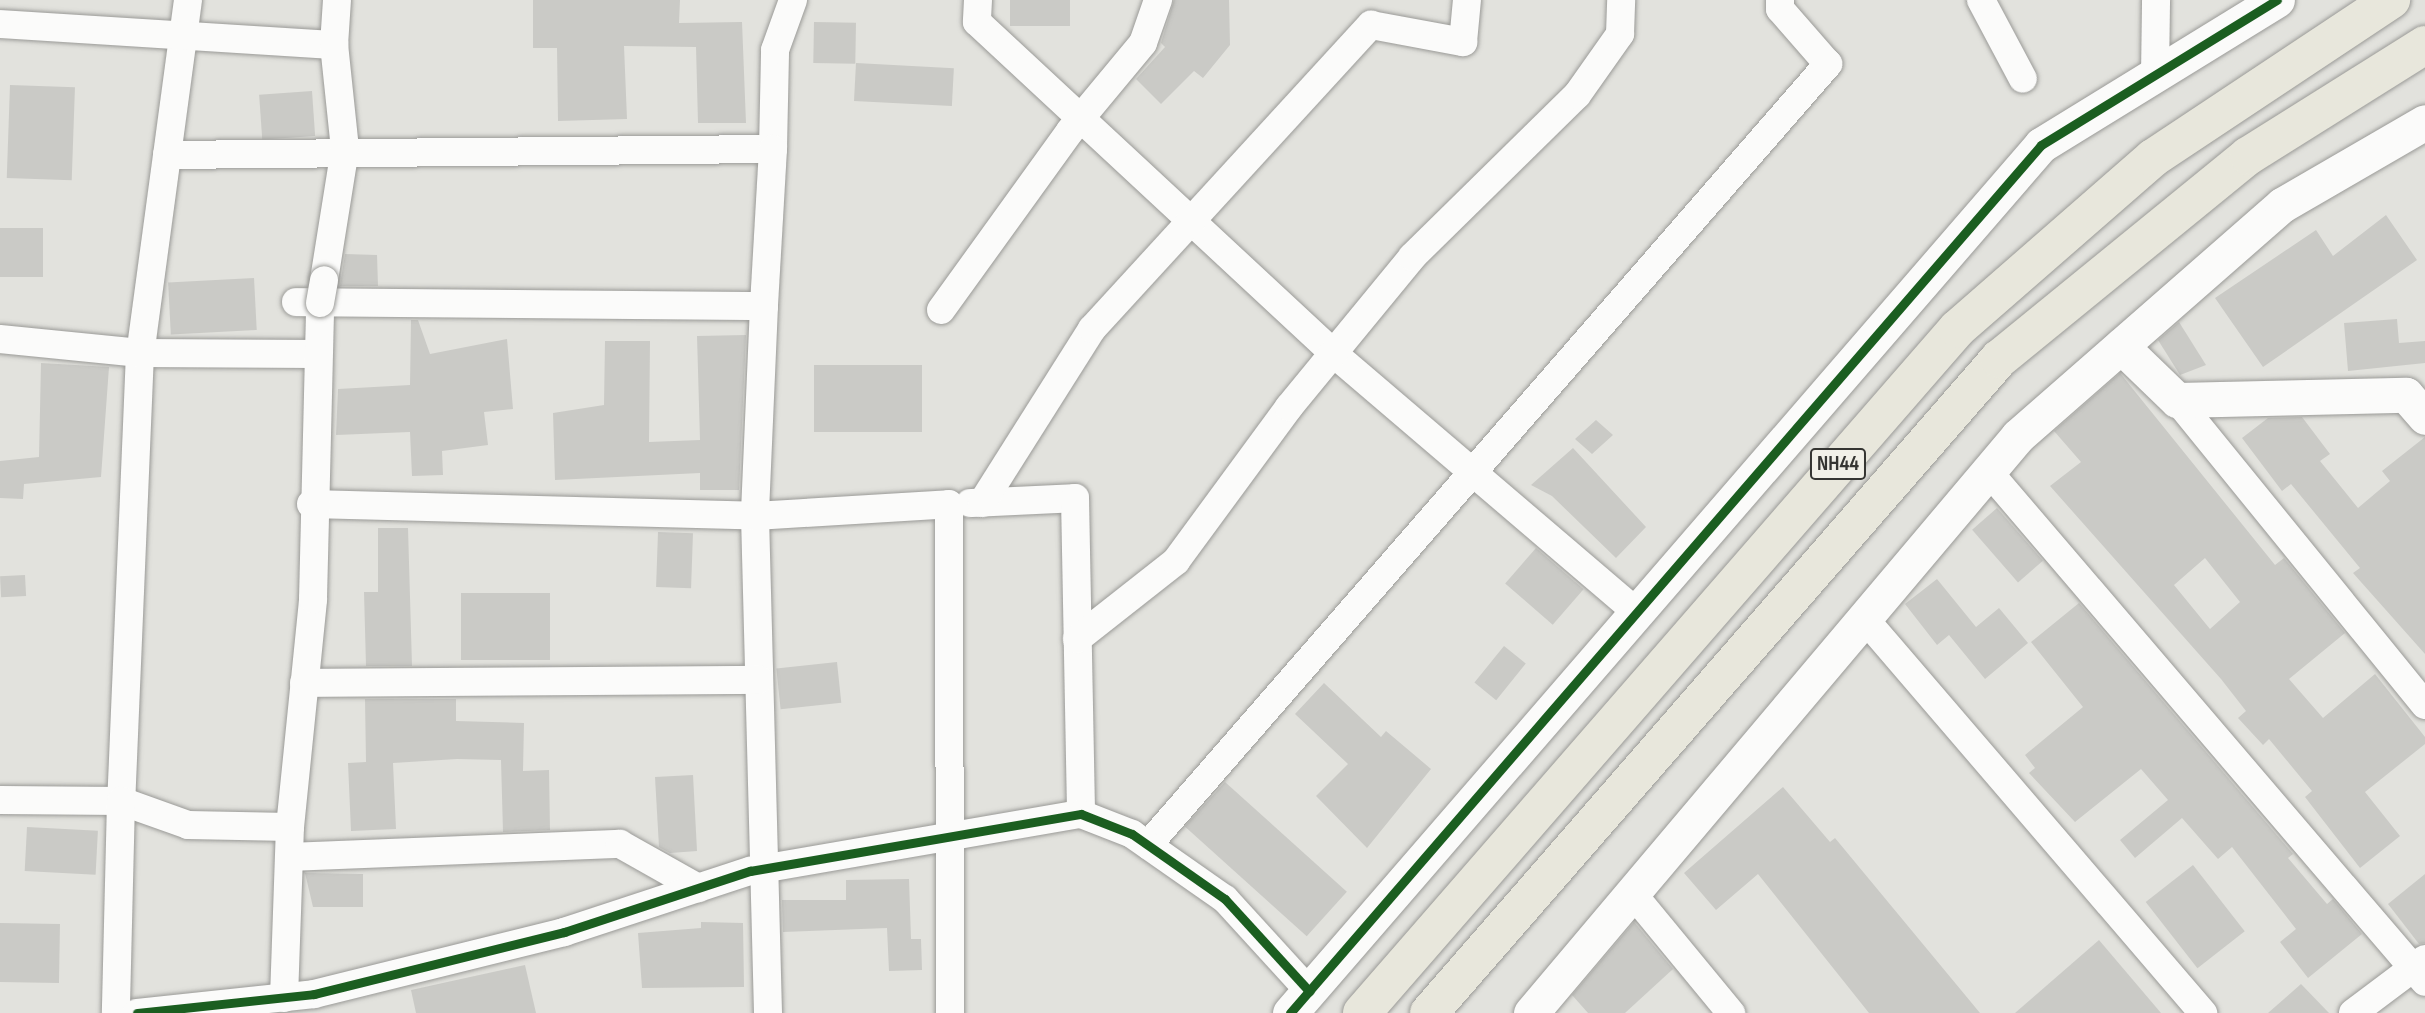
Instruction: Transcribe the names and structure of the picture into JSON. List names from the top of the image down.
{
  "streets": {
    "highway": ["NH44"]
  }
}
